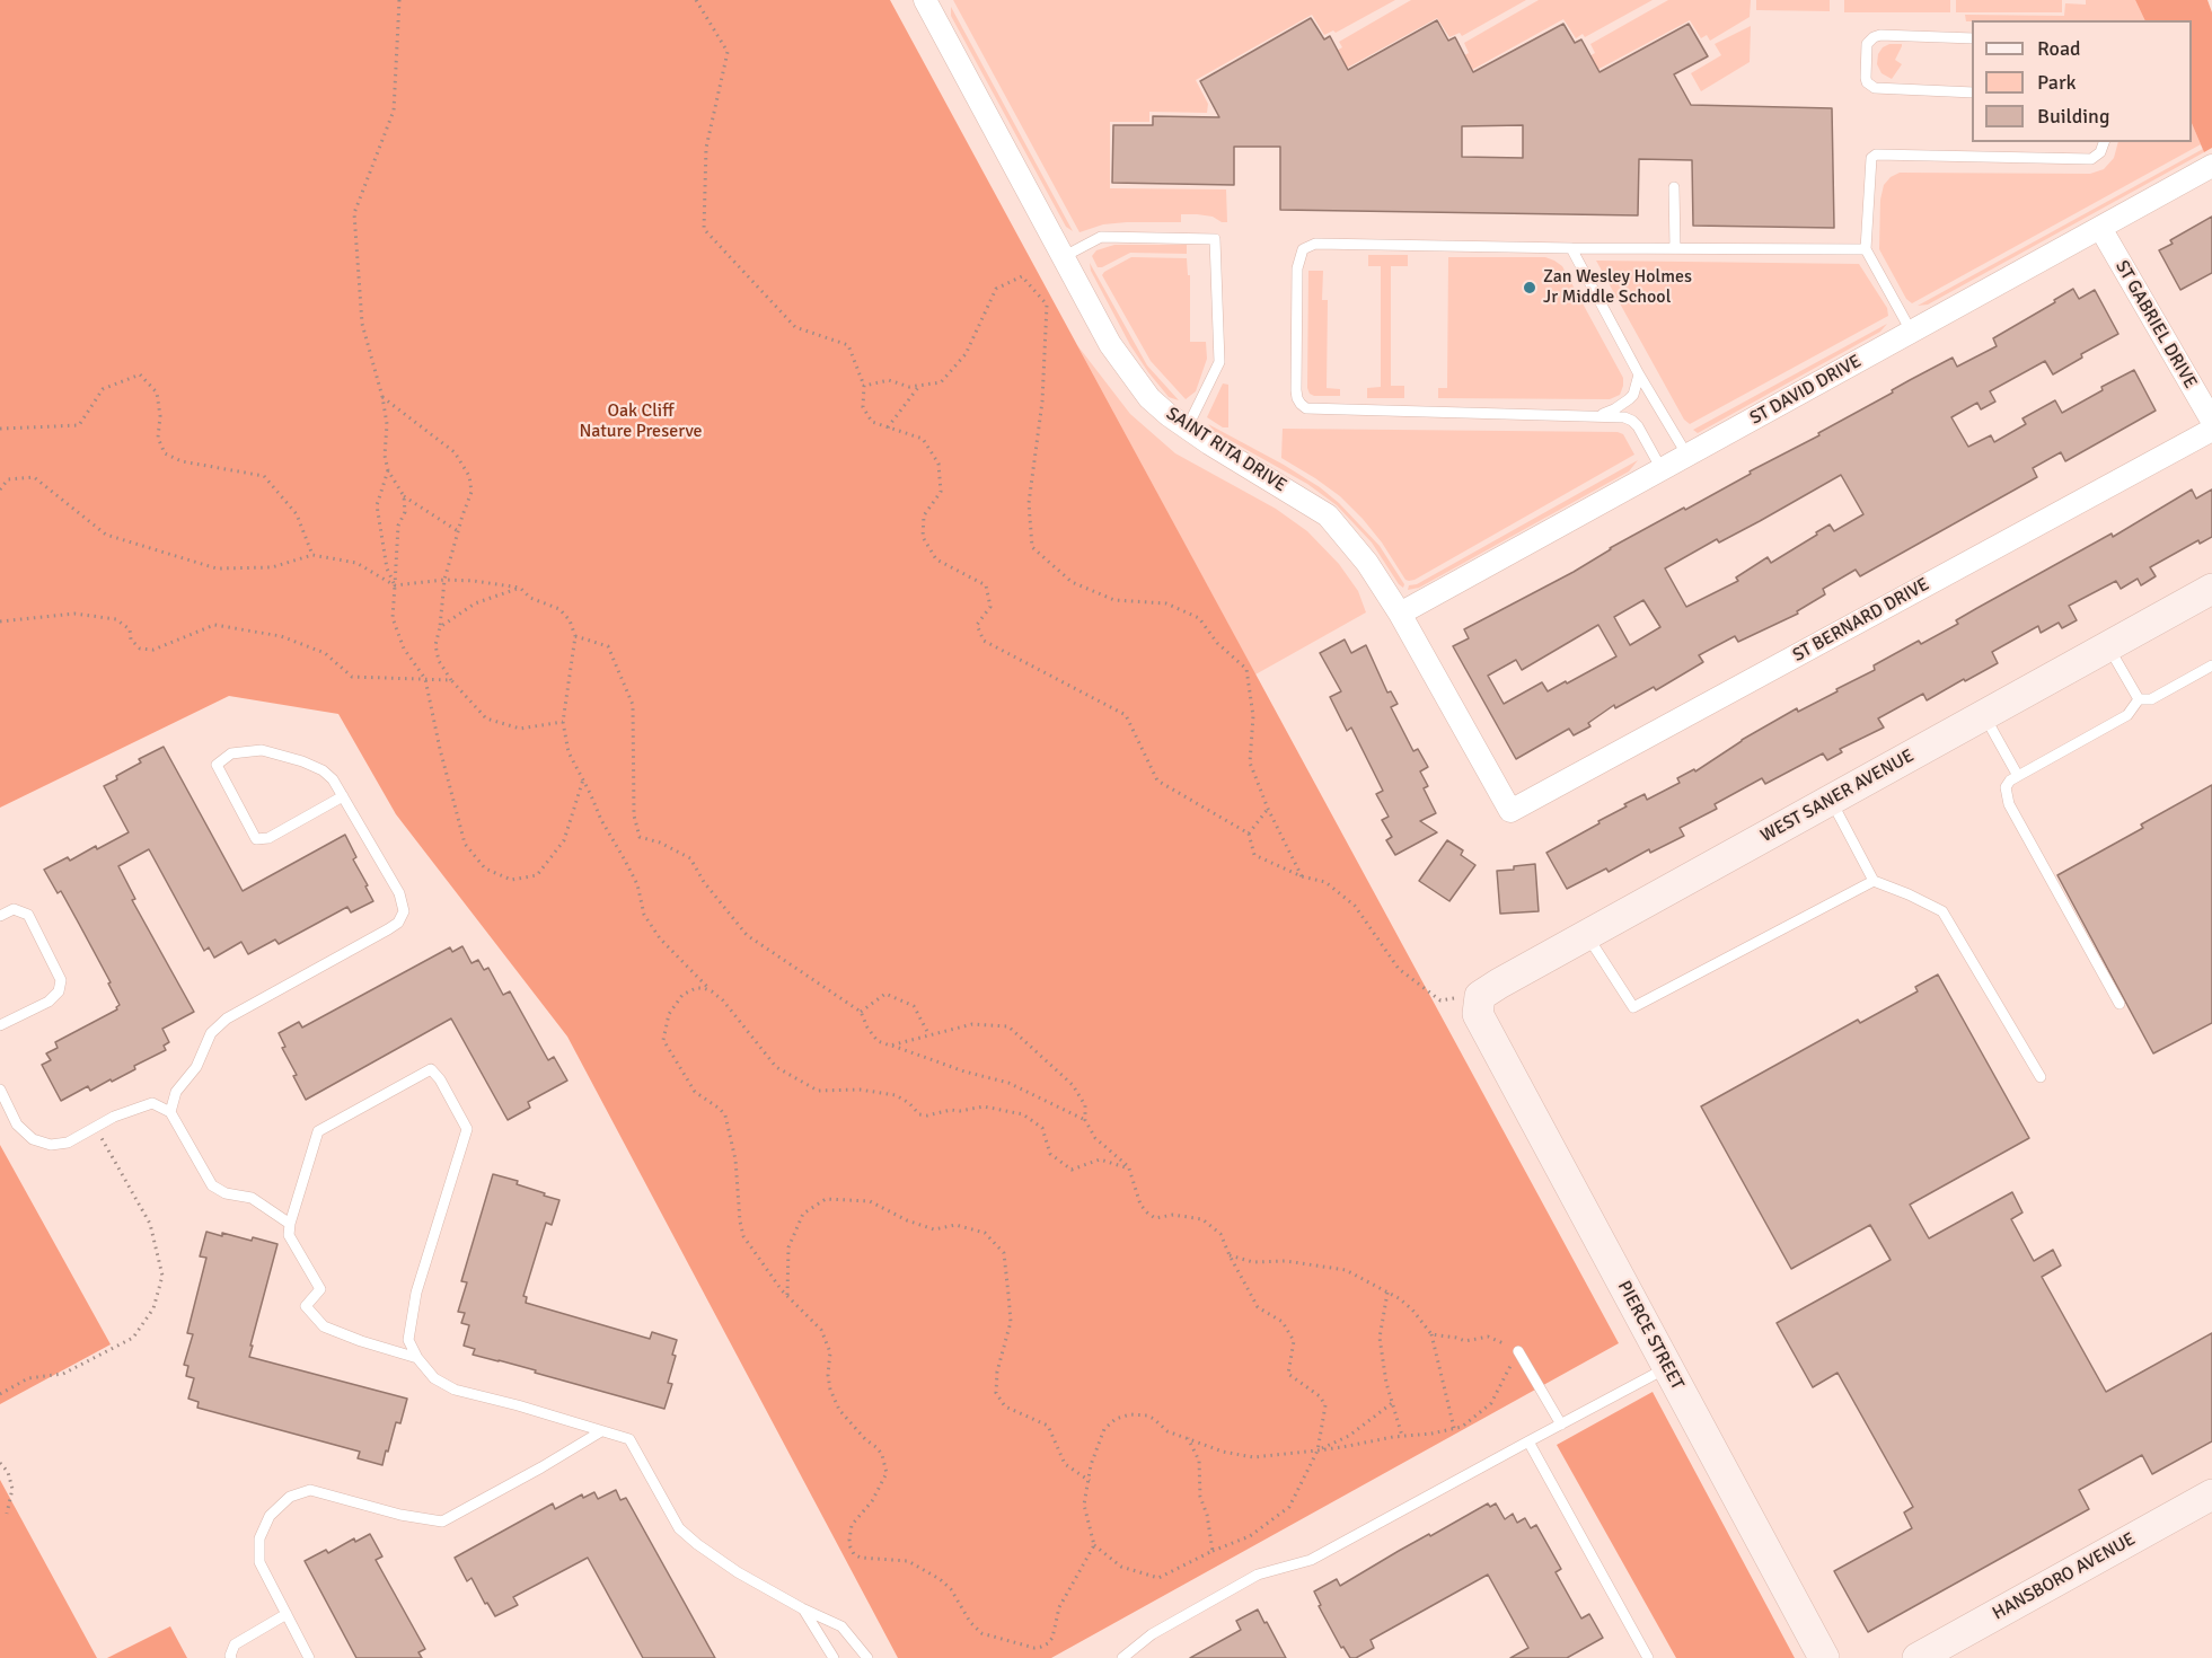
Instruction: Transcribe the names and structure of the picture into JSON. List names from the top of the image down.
{
  "streets": {
    "street": [
      "ST GABRIEL DRIVE",
      "ST DAVID DRIVE",
      "SAINT RITA DRIVE",
      "ST BERNARD DRIVE",
      "WEST SANER AVENUE",
      "PIERCE STREET",
      "HANSBORO AVENUE"
    ]
  },
  "crossings": [
    ["ST GABRIEL DRIVE", "ST DAVID DRIVE"],
    ["ST DAVID DRIVE", "SAINT RITA DRIVE"],
    ["SAINT RITA DRIVE", "ST BERNARD DRIVE"],
    ["WEST SANER AVENUE", "PIERCE STREET"]
  ],
  "parks": ["Oak Cliff Nature Preserve"],
  "places": ["Zan Wesley Holmes Jr Middle School"],
  "legend": ["Road", "Park", "Building"]
}
